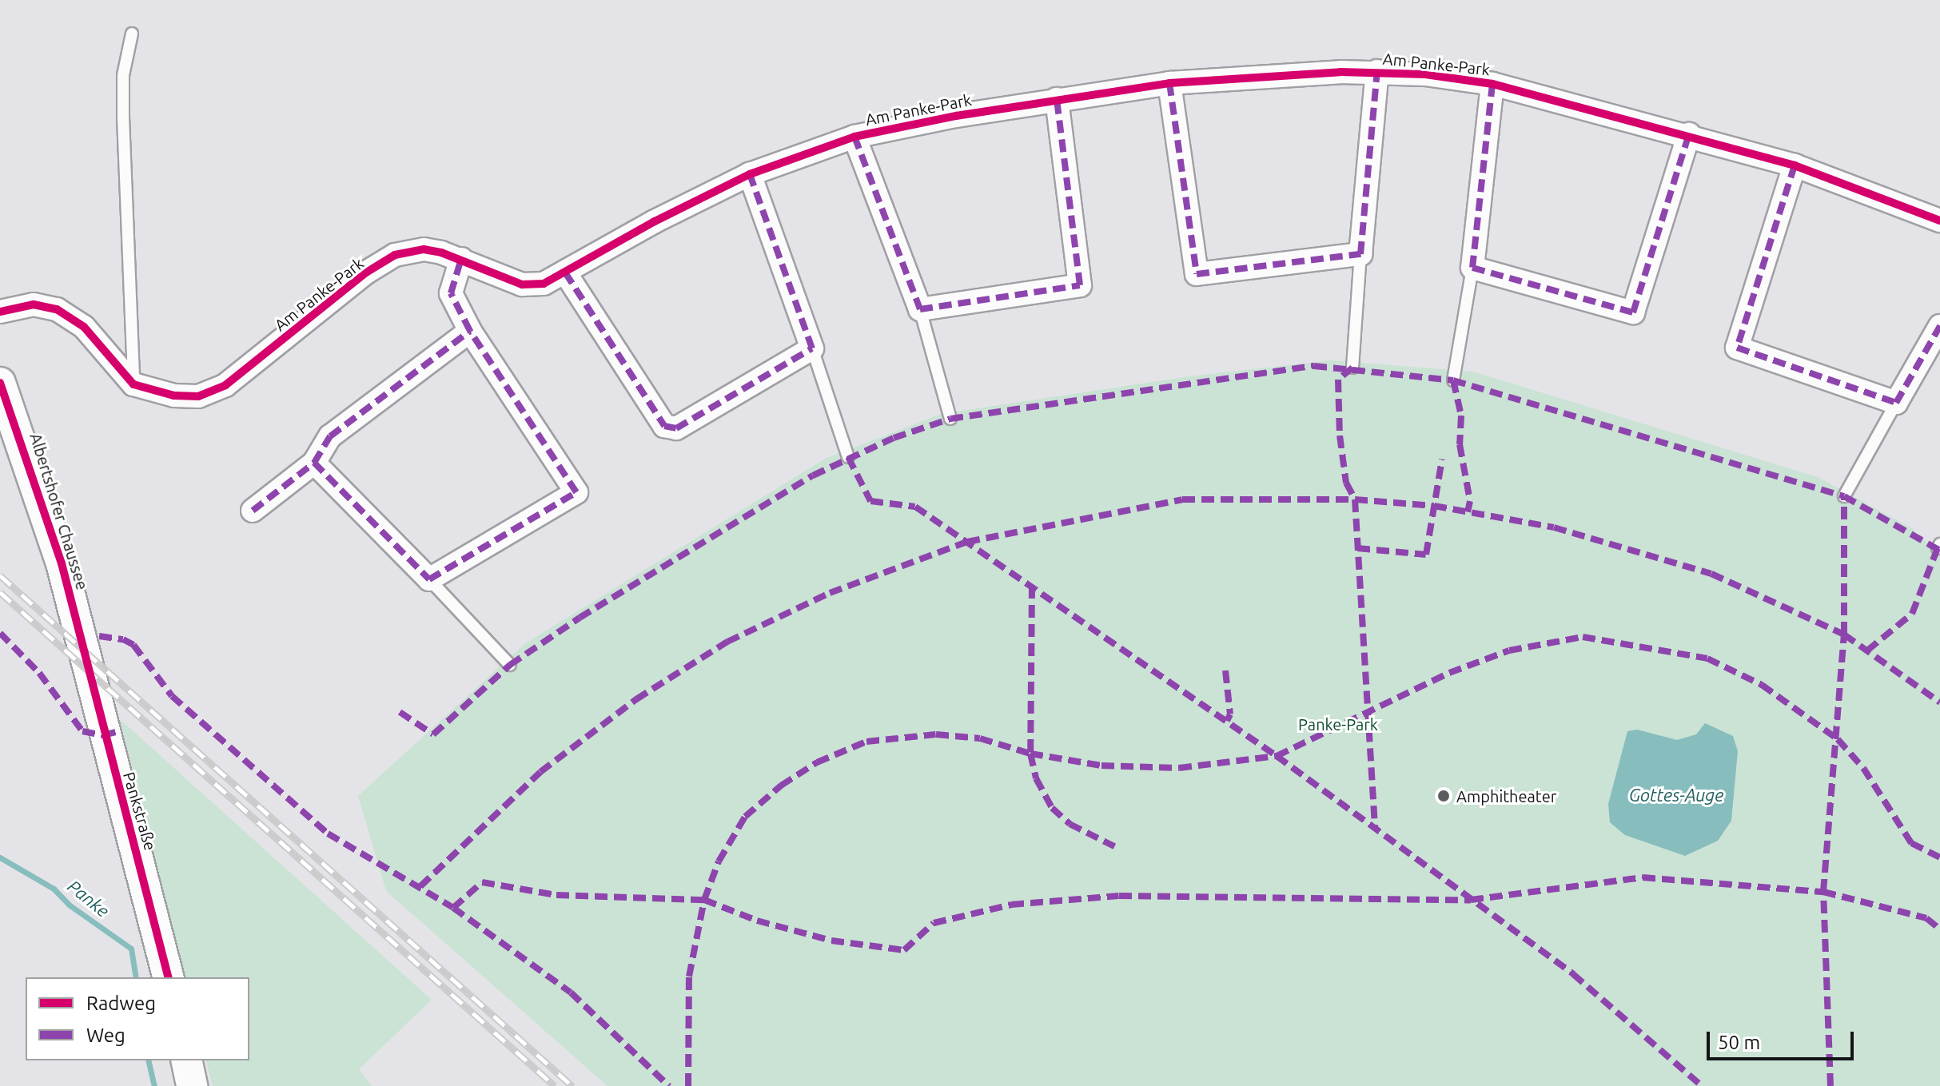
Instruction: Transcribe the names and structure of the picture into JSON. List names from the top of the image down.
{
  "streets": {
    "street": ["Am Panke-Park", "Albertshofer Chaussee", "Pankstraße"]
  },
  "crossings": [
    ["Albertshofer Chaussee", "Pankstraße"]
  ],
  "water": ["Gottes-Auge", "Panke"],
  "parks": ["Panke-Park"],
  "places": ["Amphitheater"],
  "legend": ["Radweg", "Weg"],
  "scale_bar": "50 m"
}
